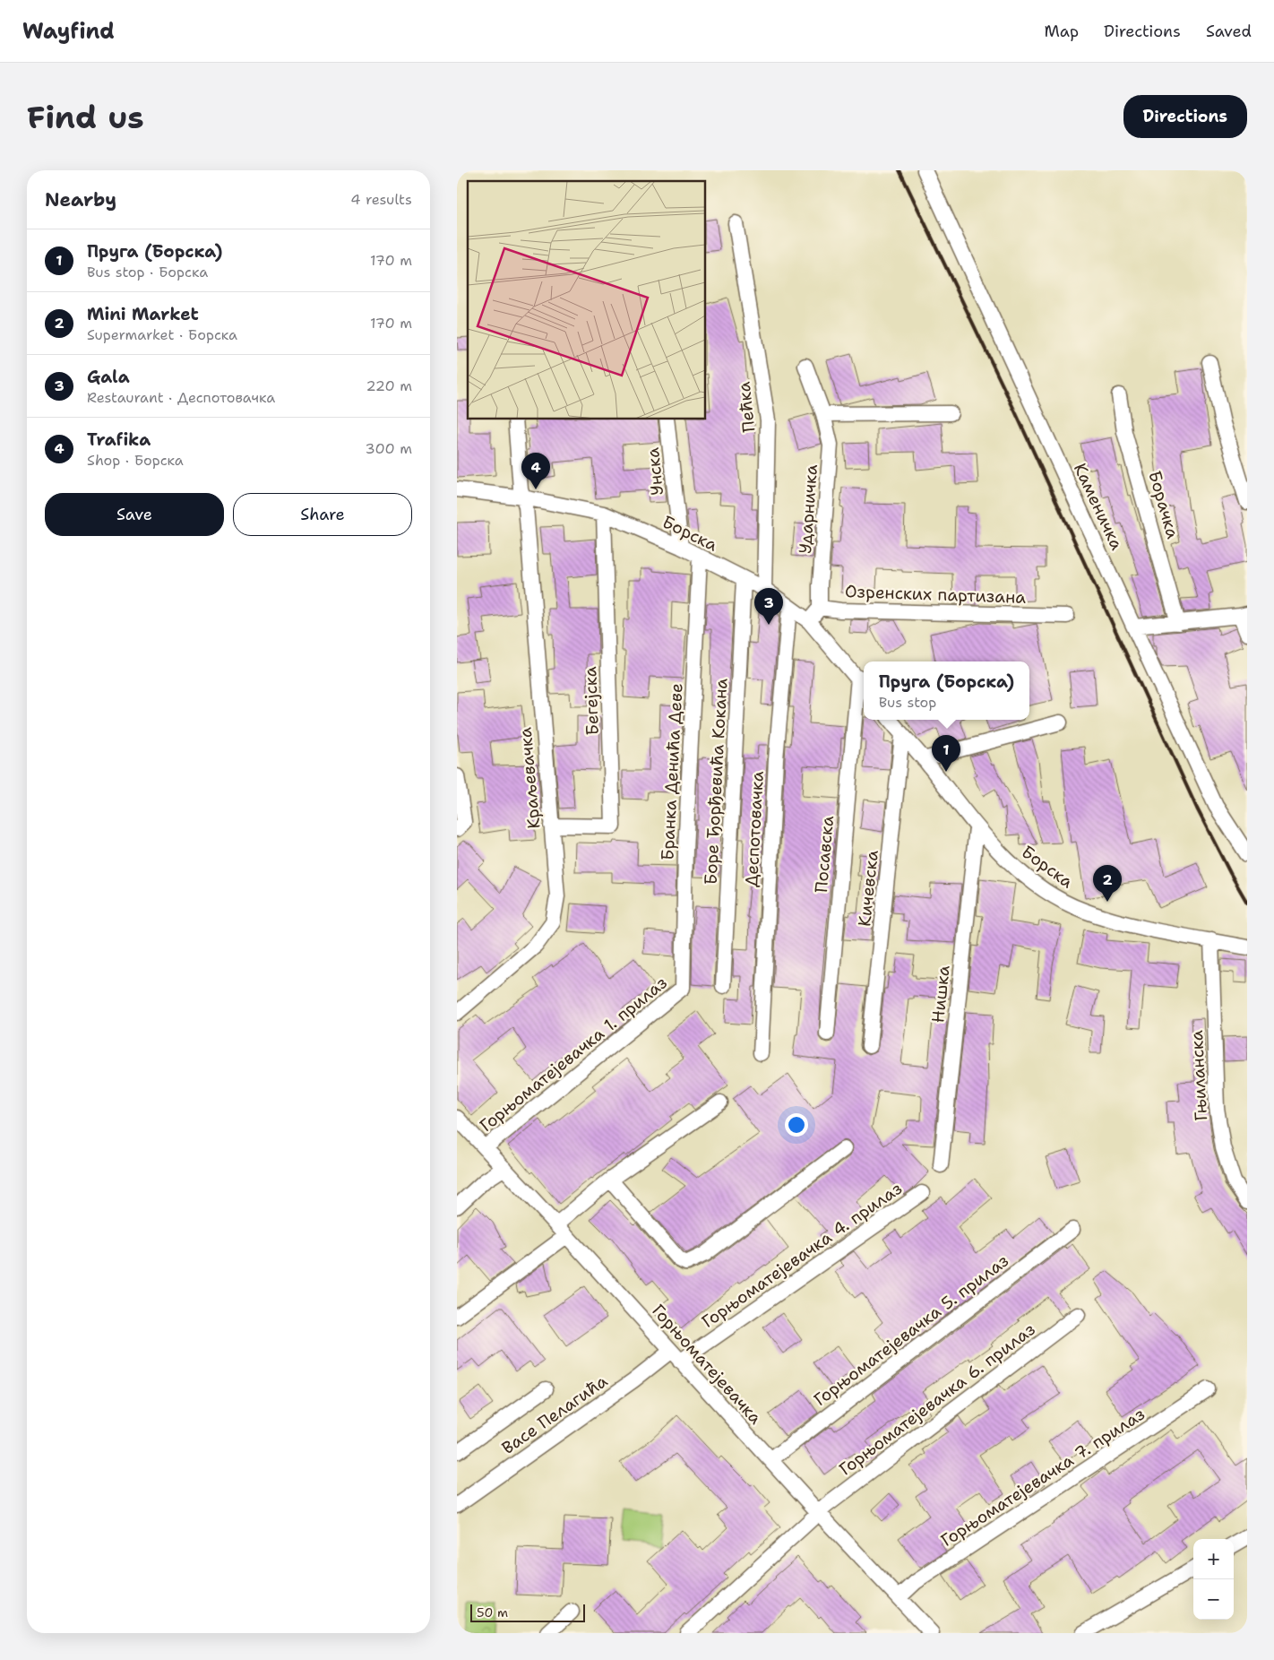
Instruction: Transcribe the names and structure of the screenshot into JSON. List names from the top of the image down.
{
  "streets": {
    "street": [
      "Пећка",
      "Унска",
      "Борачка",
      "Каменичка",
      "Ударничка",
      "Борска",
      "Озренских партизана",
      "Бегејска",
      "Бранка Денића Деве",
      "Краљевачка",
      "Боре Ђорђевића Кокана",
      "Деспотовачка",
      "Посавска",
      "Кичевска",
      "Нишка",
      "Горњоматејевачка 1. прилаз",
      "Гњиланска",
      "Горњоматејевачка 4. прилаз",
      "Горњоматејевачка 5. прилаз",
      "Горњоматејевачка",
      "Горњоматејевачка 6. прилаз",
      "Васе Пелагића",
      "Горњоматејевачка 7. прилаз"
    ]
  },
  "crossings": [
    ["Пећка", "Борска"],
    ["Унска", "Борска"],
    ["Ударничка", "Озренских партизана"],
    ["Борска", "Бегејска"],
    ["Борска", "Бранка Денића Деве"],
    ["Борска", "Краљевачка"],
    ["Борска", "Боре Ђорђевића Кокана"],
    ["Борска", "Деспотовачка"],
    ["Борска", "Посавска"],
    ["Борска", "Кичевска"],
    ["Борска", "Нишка"],
    ["Борска", "Гњиланска"],
    ["Бегејска", "Краљевачка"],
    ["Бранка Денића Деве", "Горњоматејевачка 1. прилаз"],
    ["Горњоматејевачка 1. прилаз", "Горњоматејевачка"],
    ["Горњоматејевачка 4. прилаз", "Горњоматејевачка"],
    ["Горњоматејевачка 4. прилаз", "Васе Пелагића"],
    ["Горњоматејевачка 5. прилаз", "Горњоматејевачка"],
    ["Горњоматејевачка", "Горњоматејевачка 6. прилаз"],
    ["Горњоматејевачка", "Васе Пелагића"],
    ["Горњоматејевачка", "Горњоматејевачка 7. прилаз"]
  ],
  "scale_bar": "50 m",
  "page": {
    "header": "Wayfind",
    "nav": ["Map", "Directions", "Saved"],
    "buttons": [
      "Directions",
      ["Save", "Share"]
    ],
    "title": "Find us",
    "heading": ["Nearby", "4 results"],
    "list": [
      {
        "mark": "1",
        "name": "Пруга (Борска)",
        "note": "Bus stop · Борска",
        "value": "170 m"
      },
      {
        "mark": "2",
        "name": "Mini Market",
        "note": "Supermarket · Борска",
        "value": "170 m"
      },
      {
        "mark": "3",
        "name": "Gala",
        "note": "Restaurant · Деспотовачка",
        "value": "220 m"
      },
      {
        "mark": "4",
        "name": "Trafika",
        "note": "Shop · Борска",
        "value": "300 m"
      }
    ],
    "pins": [
      "4",
      "3",
      "1",
      "2"
    ],
    "popup": ["Пруга (Борска)", "Bus stop"],
    "map_buttons": ["+", "−"],
    "scale": "50 m"
  }
}
